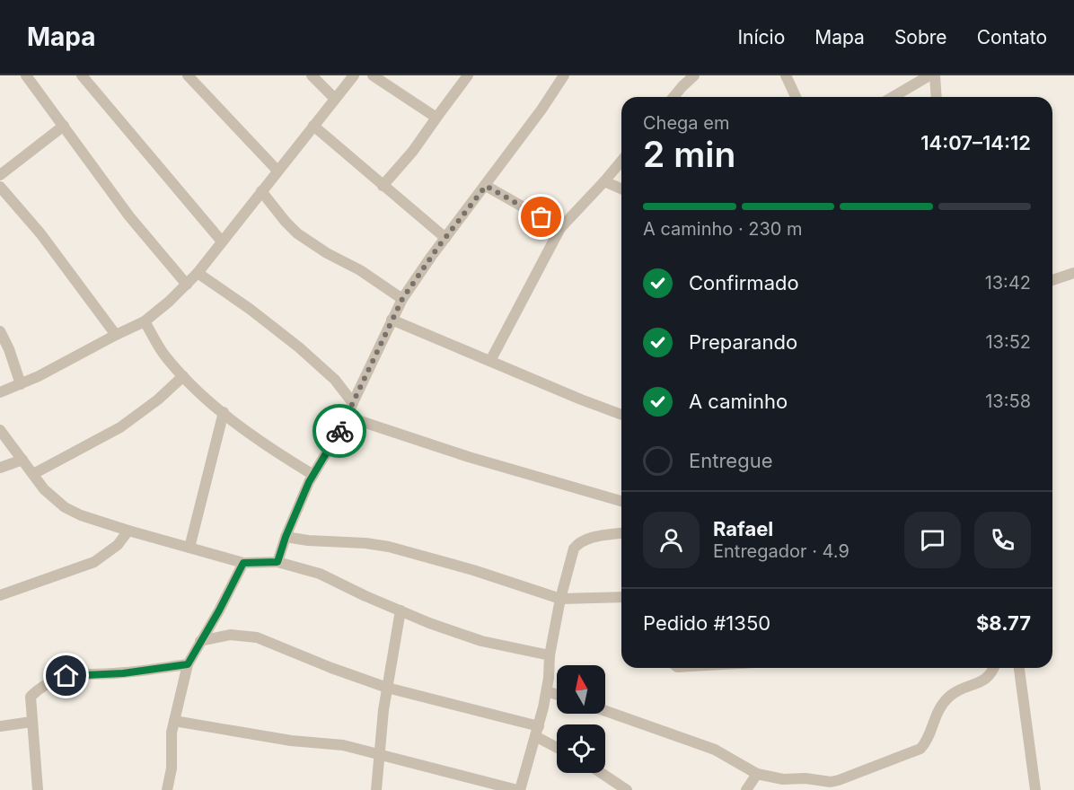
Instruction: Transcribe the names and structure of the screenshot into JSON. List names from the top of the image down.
{
  "north": "top",
  "page": {
    "header": "Mapa",
    "nav": [
      "Início",
      "Mapa",
      "Sobre",
      "Contato"
    ],
    "heading": ["2 min", "Chega em", "14:07–14:12"],
    "panel": [
      "Rafael",
      "Entregador · 4.9",
      "Pedido #1350",
      "$8.77"
    ],
    "bar": "A caminho · 230 m",
    "list": [
      ["Confirmado", "13:42"],
      ["Preparando", "13:52"],
      ["A caminho", "13:58"],
      "Entregue"
    ]
  }
}
